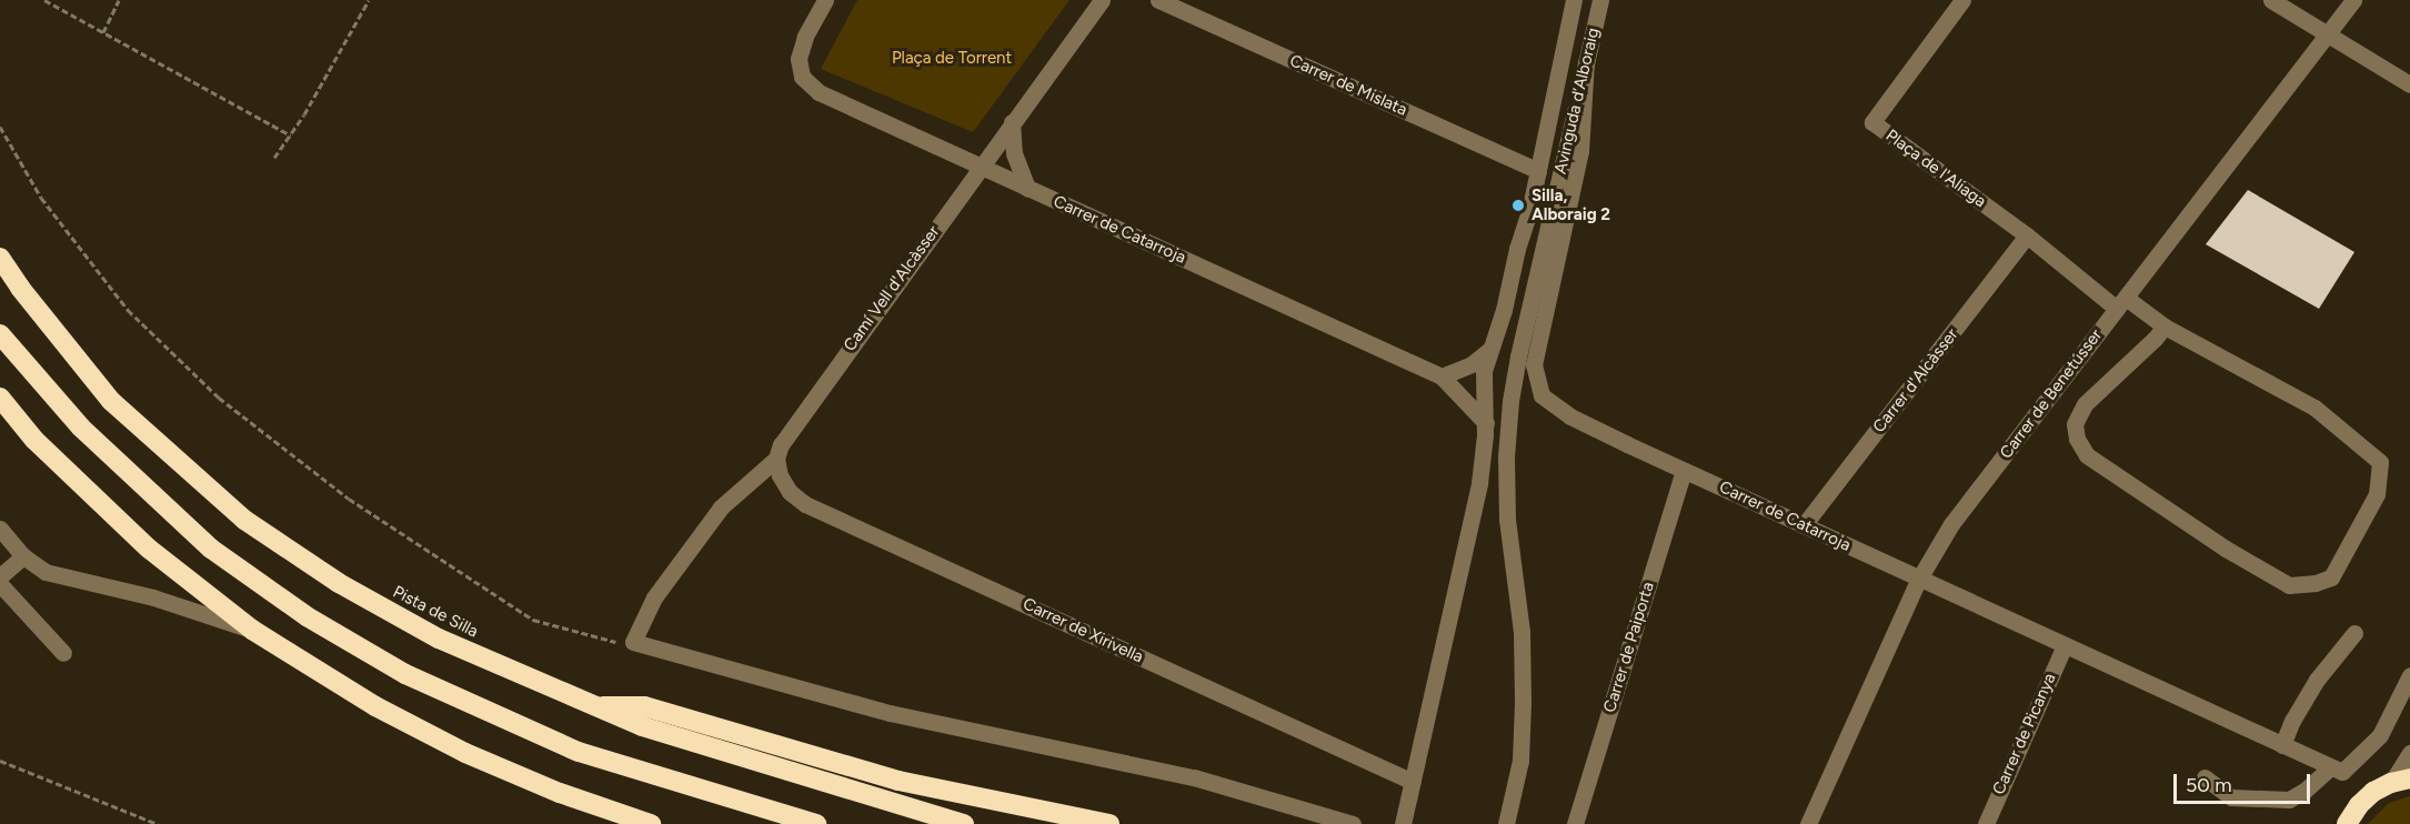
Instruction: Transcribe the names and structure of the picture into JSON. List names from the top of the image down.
{
  "streets": {
    "highway": ["Pista de Silla"],
    "street": [
      "Carrer de Mislata",
      "Avinguda d’Alboraig",
      "Plaça de l'Aliaga",
      "Carrer de Catarroja",
      "Camí Vell d'Alcàsser",
      "Carrer d'Alcàsser",
      "Carrer de Benetússer",
      "Carrer de Xirivella",
      "Carrer de Paiporta",
      "Carrer de Picanya"
    ]
  },
  "crossings": [
    ["Carrer de Mislata", "Avinguda d’Alboraig"],
    ["Avinguda d’Alboraig", "Carrer de Catarroja"],
    ["Plaça de l'Aliaga", "Carrer d'Alcàsser"],
    ["Plaça de l'Aliaga", "Carrer de Benetússer"],
    ["Carrer de Catarroja", "Camí Vell d'Alcàsser"],
    ["Carrer de Catarroja", "Carrer d'Alcàsser"],
    ["Carrer de Catarroja", "Carrer de Benetússer"],
    ["Carrer de Catarroja", "Carrer de Paiporta"],
    ["Carrer de Catarroja", "Carrer de Picanya"],
    ["Camí Vell d'Alcàsser", "Carrer de Xirivella"]
  ],
  "parks": ["Plaça de Torrent"],
  "places": ["Silla, Alboraig 2"],
  "scale_bar": "50 m"
}
